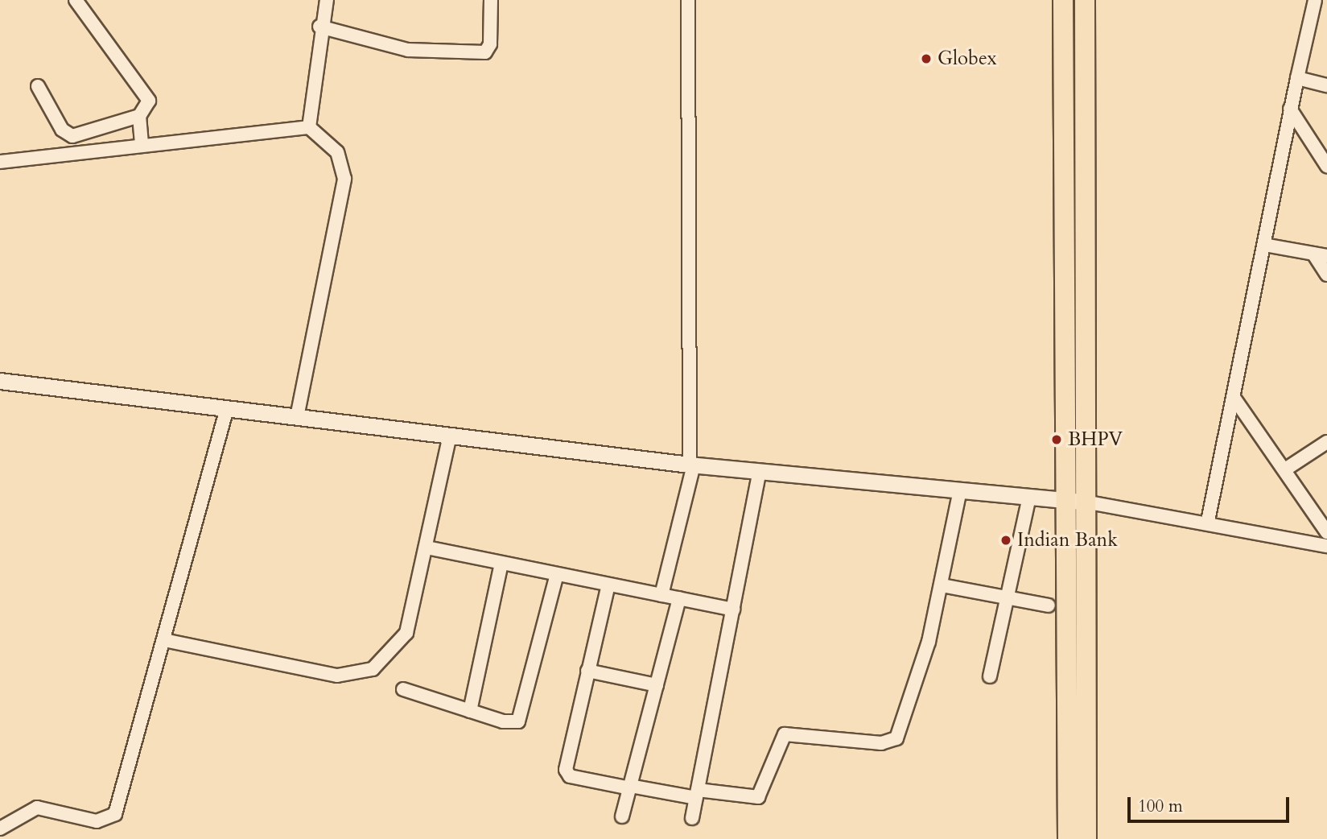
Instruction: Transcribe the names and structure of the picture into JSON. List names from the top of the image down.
{
  "places": ["Globex", "BHPV", "Indian Bank"],
  "scale_bar": "100 m"
}
